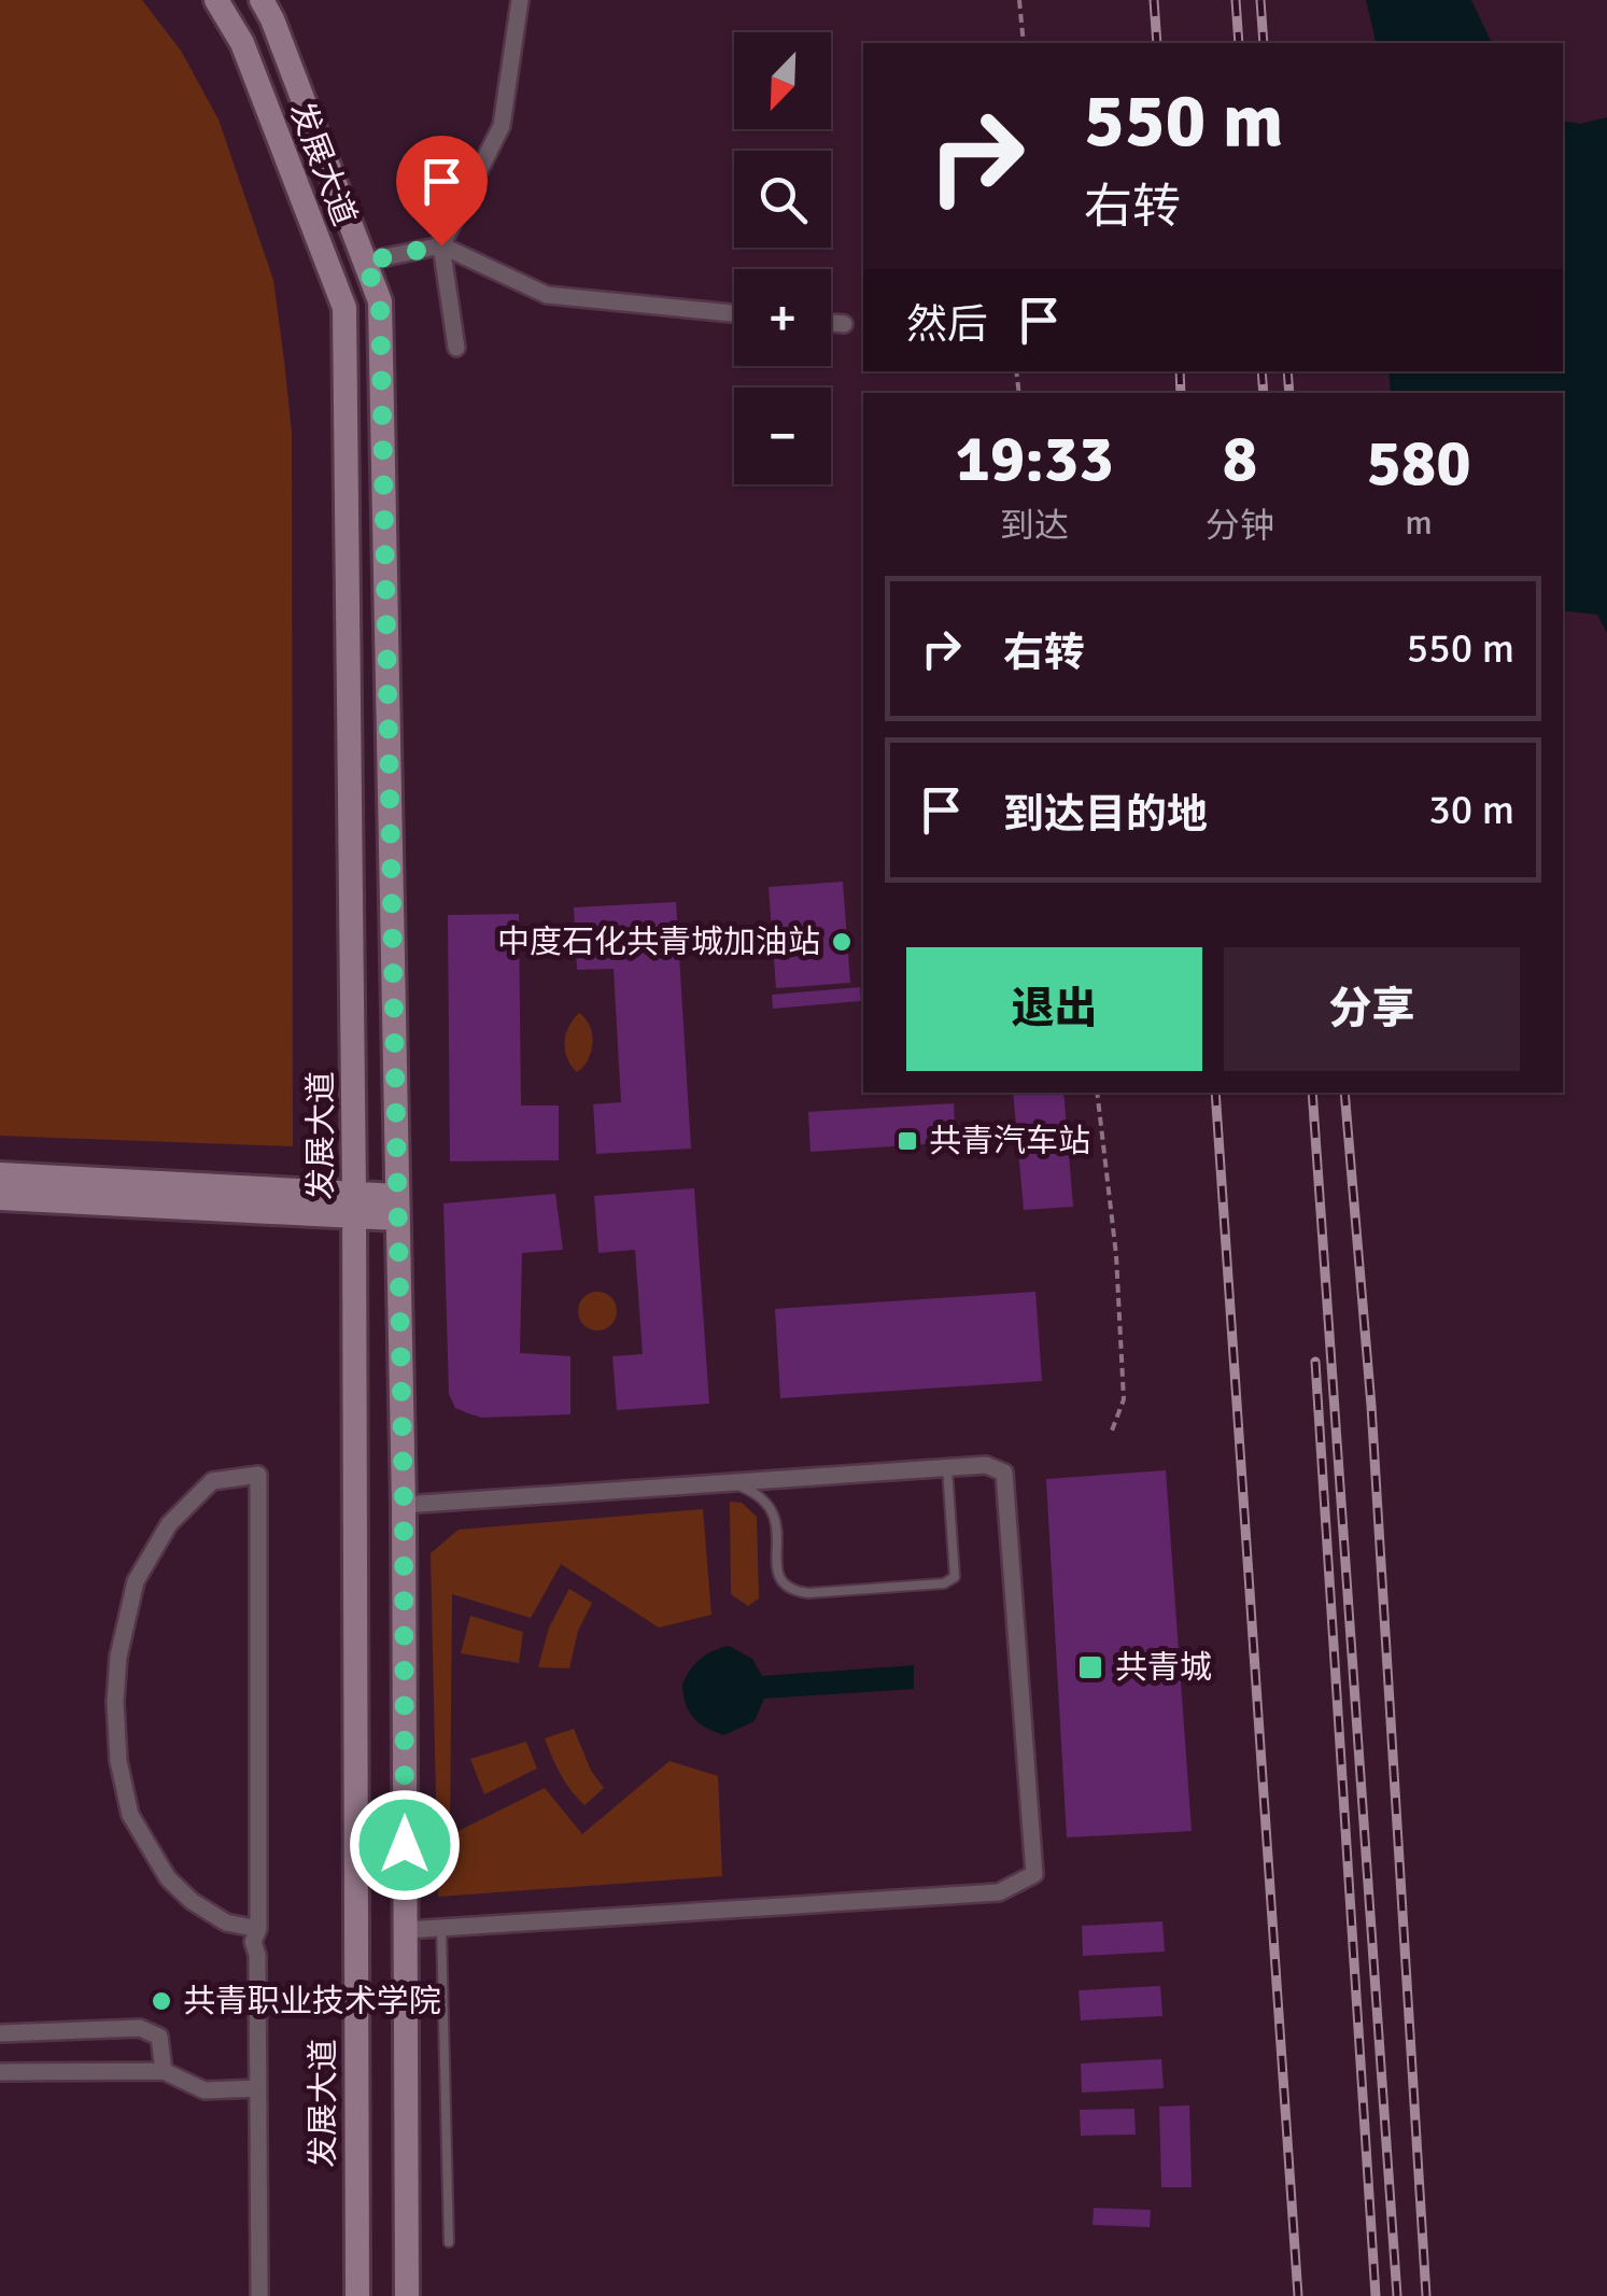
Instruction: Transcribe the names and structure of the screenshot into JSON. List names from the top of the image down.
{
  "streets": {
    "main road": ["发展大道"]
  },
  "places": {
    "other": ["中度石化共青城加油站", "共青职业技术学院"],
    "transit": ["共青汽车站", "共青城"]
  },
  "north": "bottom left",
  "page": {
    "map_buttons": ["+", "−"],
    "turn": ["550 m", "右转"],
    "then": "然后",
    "eta": [
      "19:33",
      "到达",
      "8",
      "分钟",
      "580",
      "m"
    ],
    "list": [
      {
        "name": "右转",
        "value": "550 m"
      },
      {
        "name": "到达目的地",
        "value": "30 m"
      }
    ],
    "buttons": ["退出", "分享"]
  }
}
